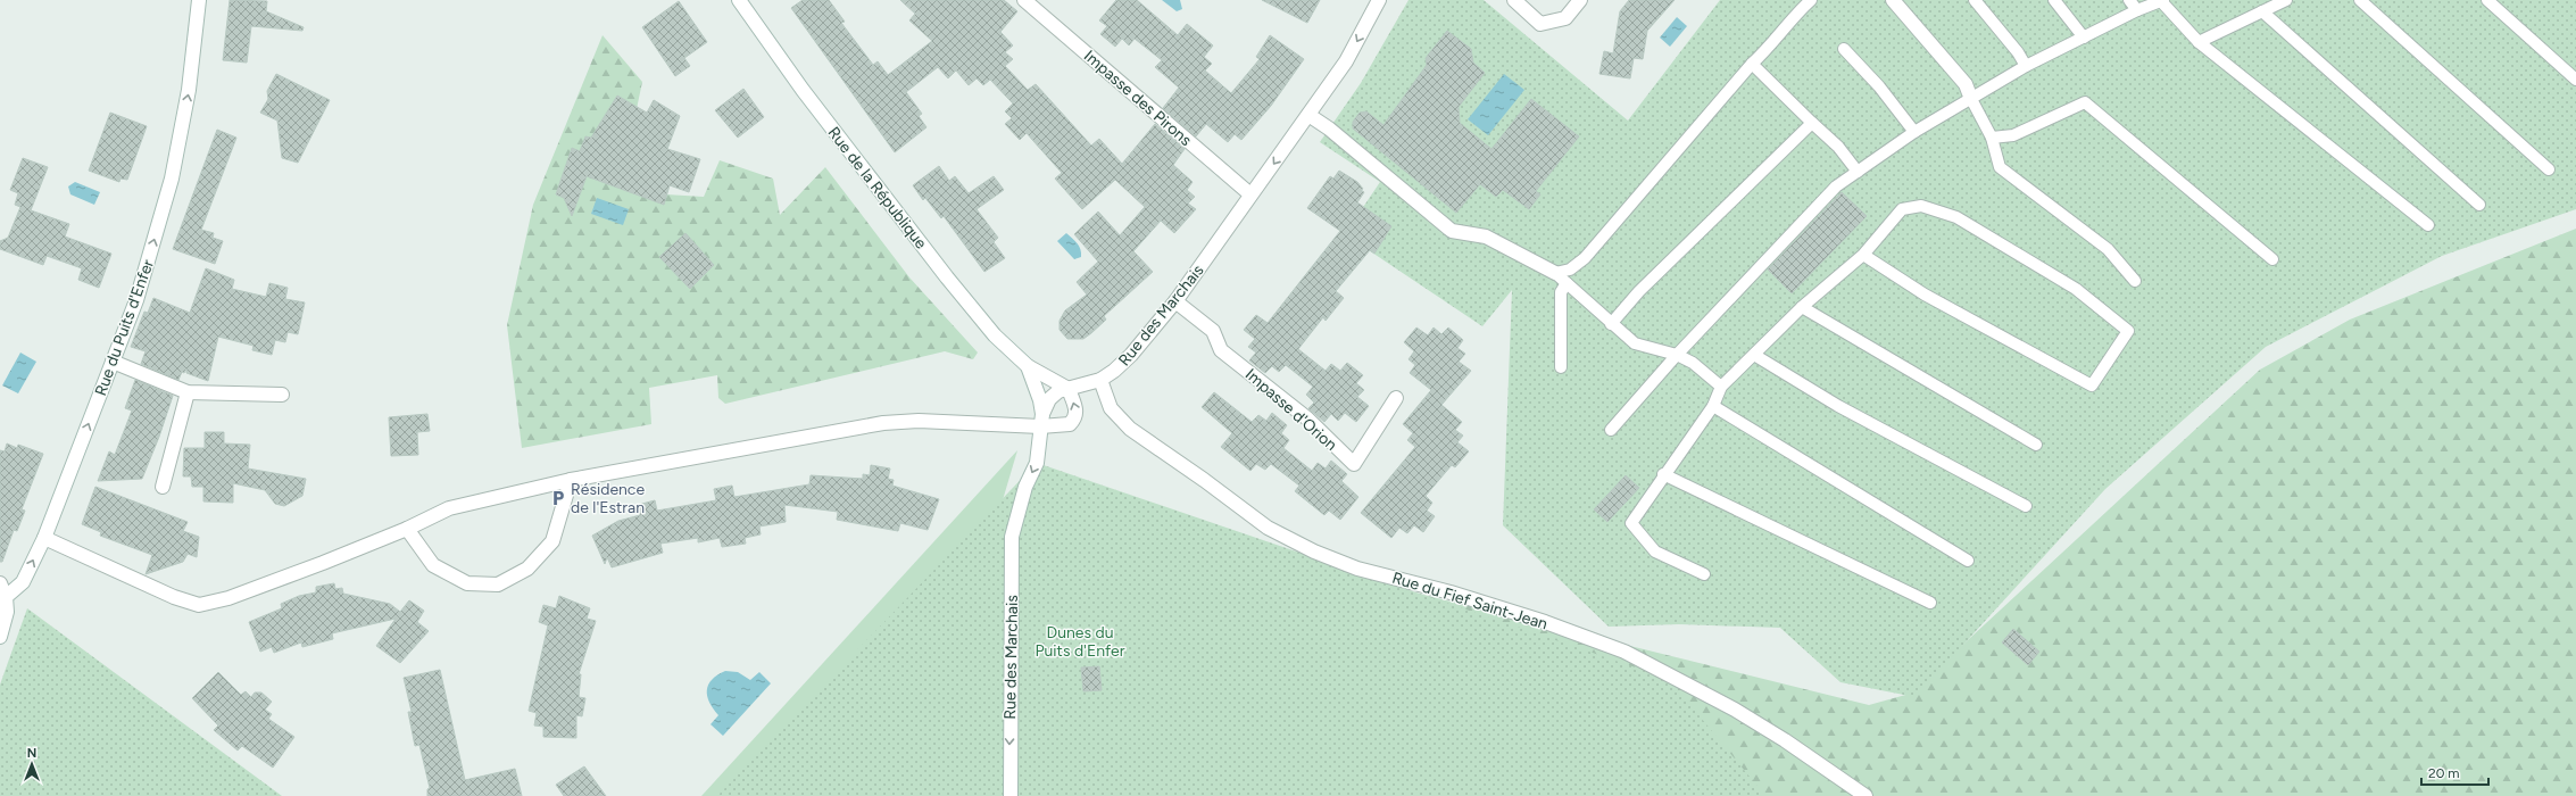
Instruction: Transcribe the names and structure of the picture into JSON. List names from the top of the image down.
{
  "streets": {
    "street": [
      "Impasse des Pirons",
      "Rue de la République",
      "Rue des Marchais",
      "Rue du Puits d'Enfer",
      "Impasse d'Orion",
      "Rue du Fief Saint-Jean"
    ]
  },
  "crossings": [
    ["Impasse des Pirons", "Rue des Marchais"],
    ["Rue de la République", "Rue des Marchais"],
    ["Rue des Marchais", "Impasse d'Orion"],
    ["Rue des Marchais", "Rue du Fief Saint-Jean"]
  ],
  "one_way": ["Rue des Marchais", "Rue du Puits d'Enfer"],
  "parks": ["Dunes du Puits d'Enfer"],
  "places": {
    "parking": ["Résidence de l'Estran"]
  },
  "scale_bar": "20 m",
  "north": "top"
}
